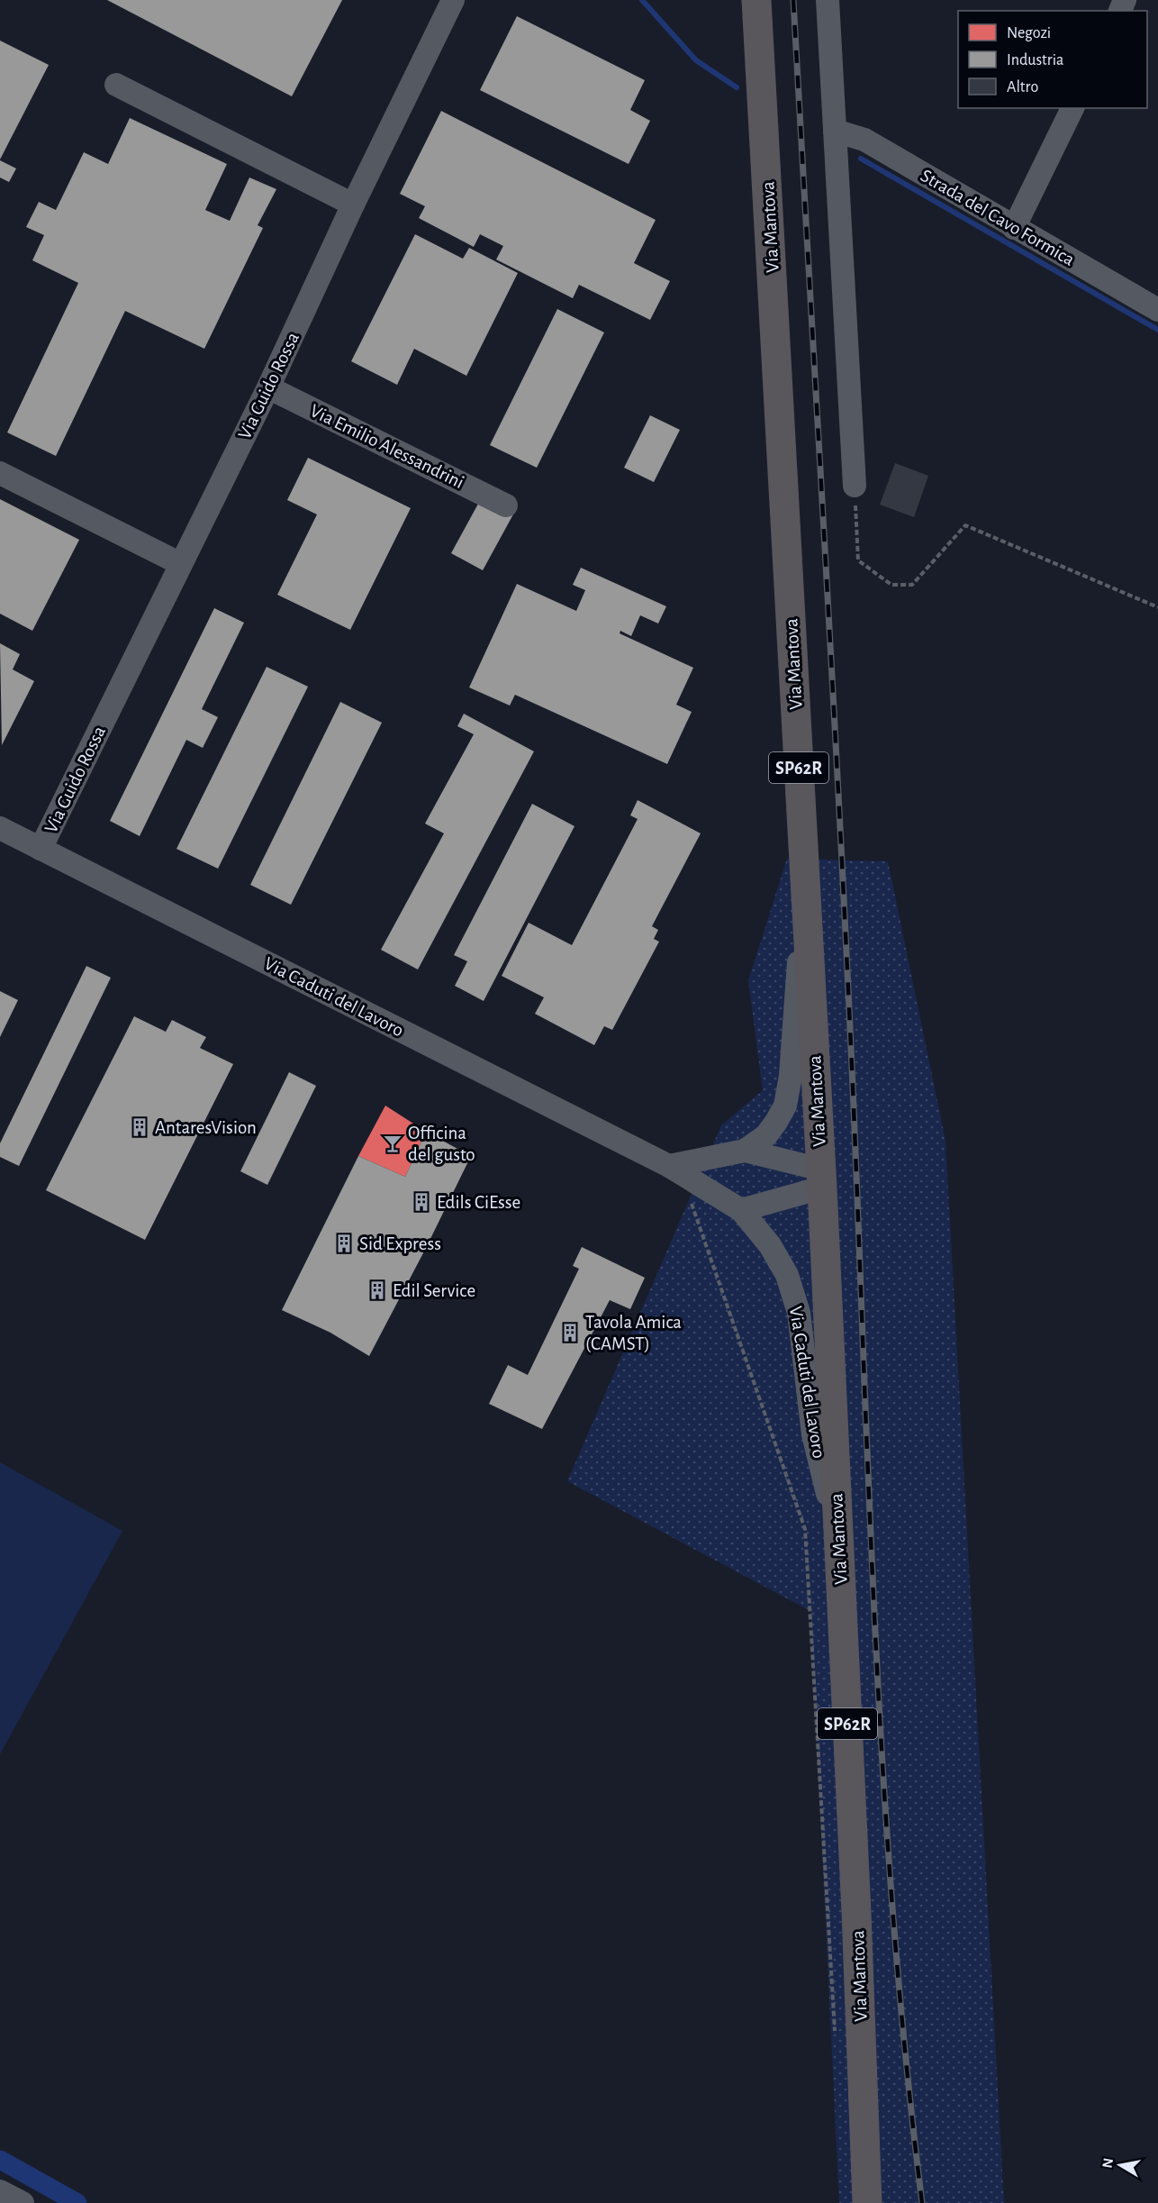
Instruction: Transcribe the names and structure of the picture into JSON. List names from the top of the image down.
{
  "streets": {
    "main road": ["Via Mantova", "SP62R"],
    "street": [
      "Strada del Cavo Formica",
      "Via Guido Rossa",
      "Via Emilio Alessandrini",
      "Via Caduti del Lavoro"
    ]
  },
  "crossings": [
    ["Via Mantova", "Via Caduti del Lavoro"],
    ["Via Guido Rossa", "Via Emilio Alessandrini"],
    ["Via Guido Rossa", "Via Caduti del Lavoro"]
  ],
  "places": {
    "building": [
      "AntaresVision",
      "Edils CiEsse",
      "Sid Express",
      "Edil Service",
      "Tavola Amica (CAMST)"
    ],
    "bar": ["Officina del gusto"]
  },
  "legend": ["Negozi", "Industria", "Altro"],
  "north": "left"
}
